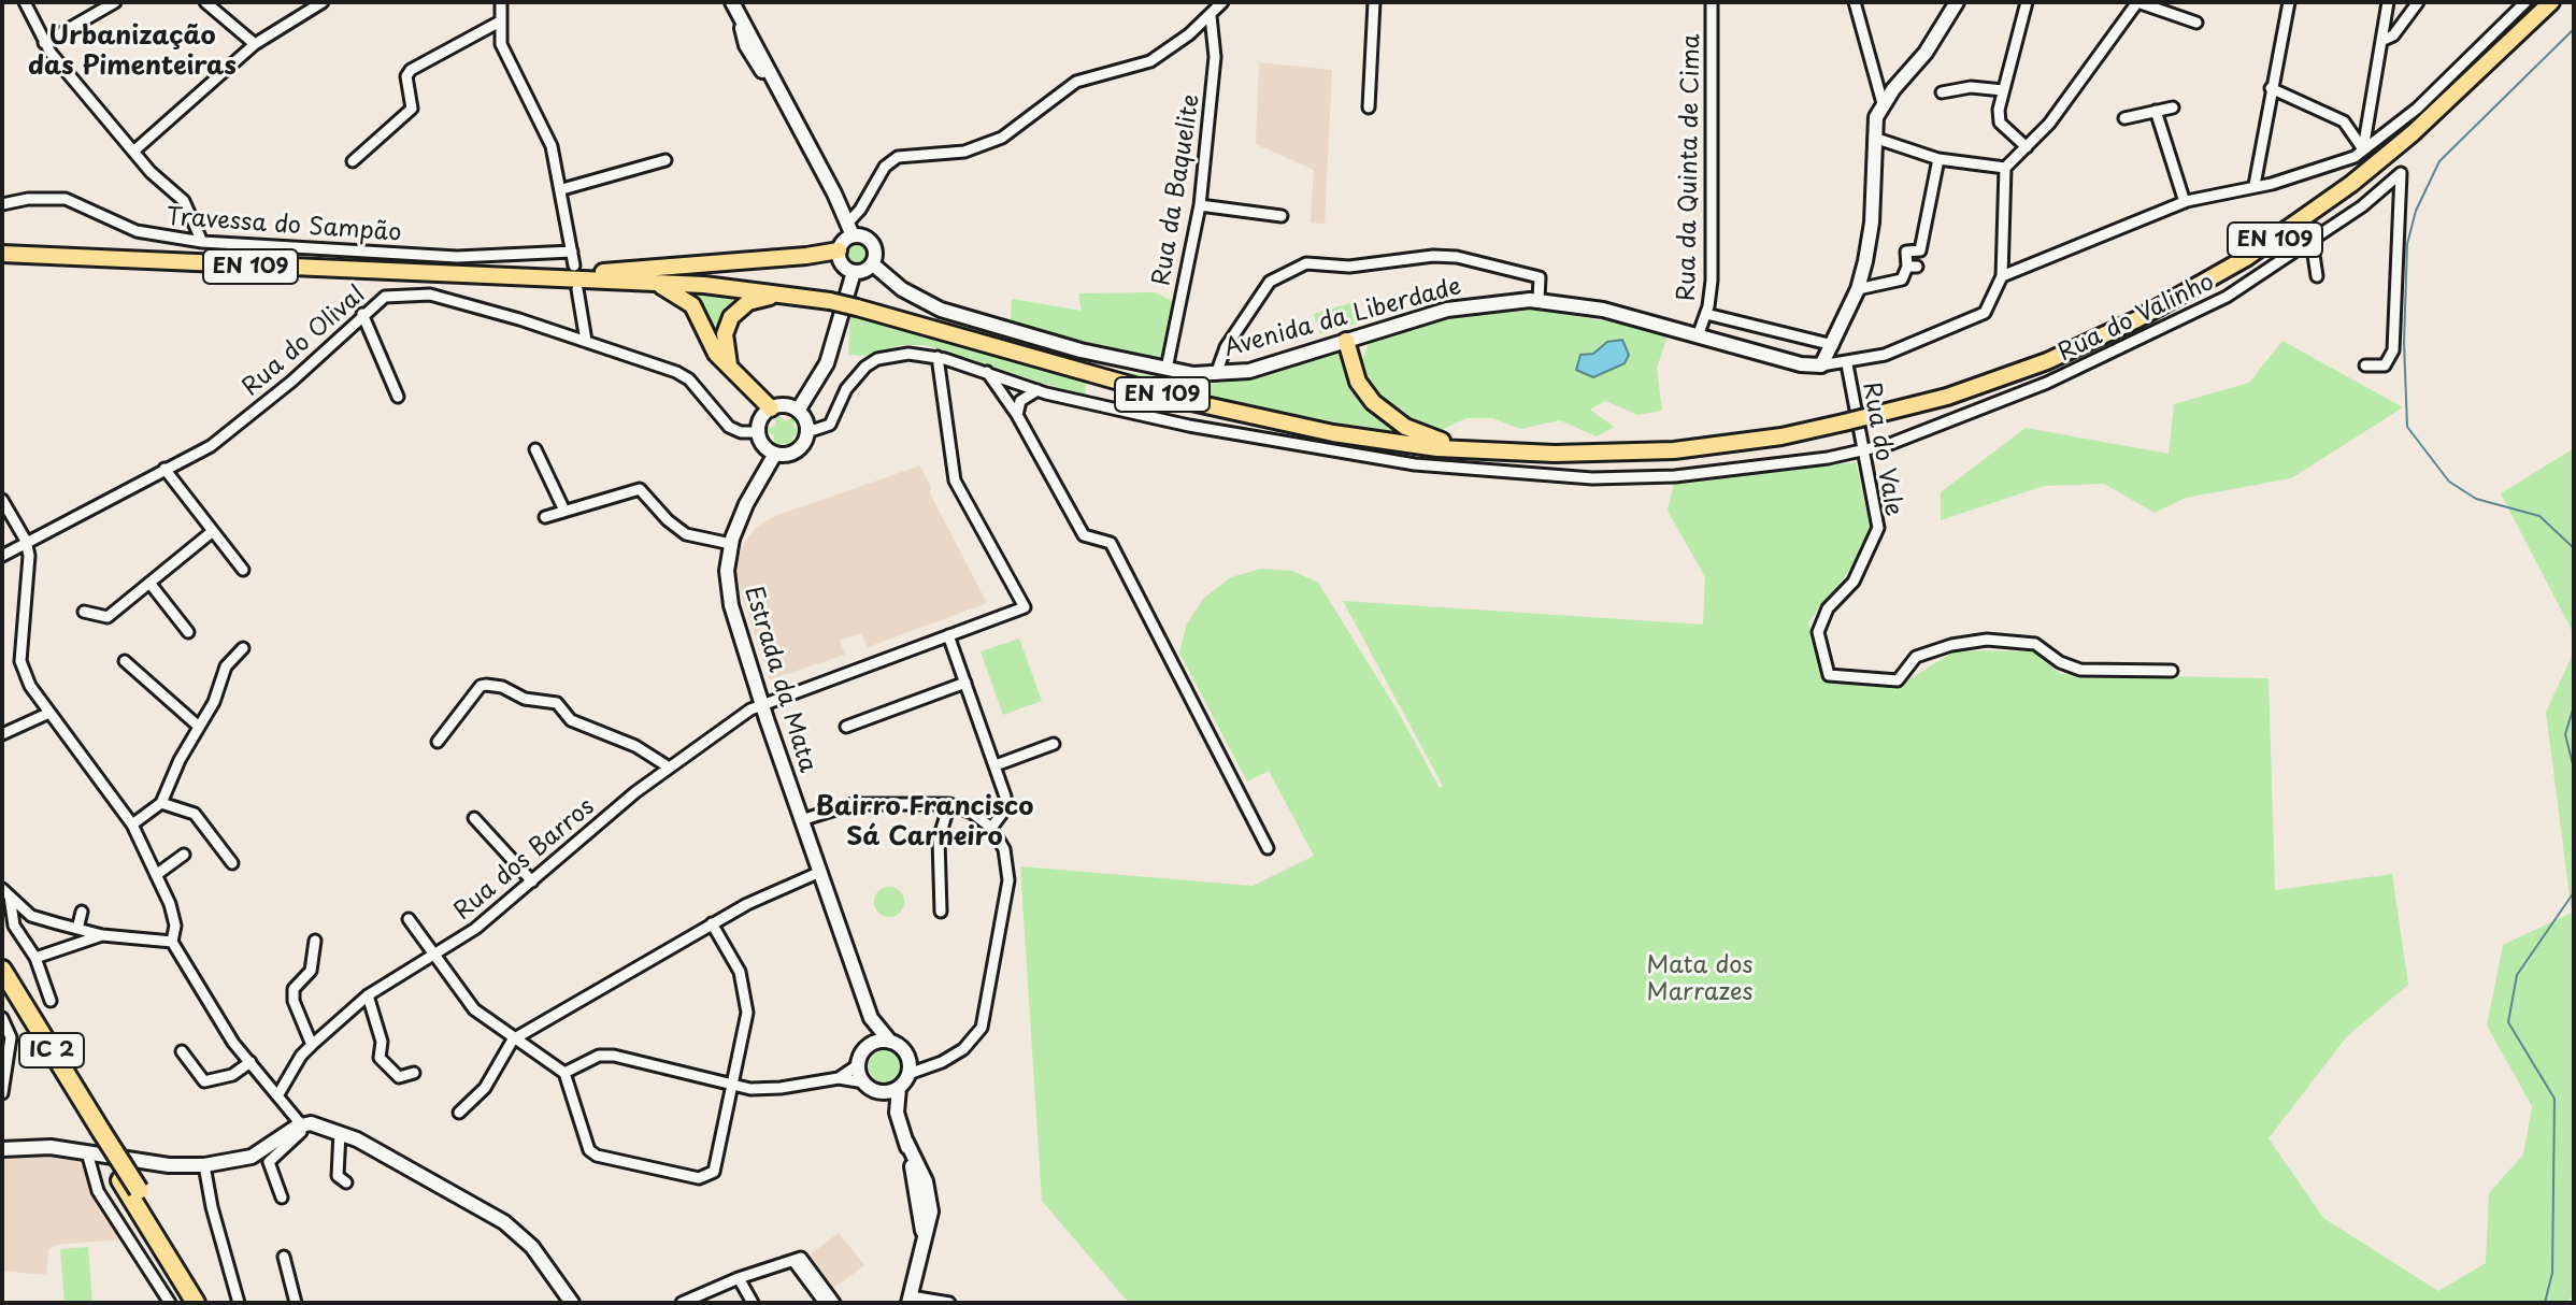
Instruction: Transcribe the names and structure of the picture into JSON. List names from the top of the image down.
{
  "streets": {
    "highway": ["IC 2"],
    "main road": ["EN 109", "Avenida da Liberdade", "Estrada da Mata"],
    "street": [
      "Rua da Quinta de Cima",
      "Rua da Baquelite",
      "Travessa do Sampão",
      "Rua do Valinho",
      "Rua do Olival",
      "Rua do Vale",
      "Rua dos Barros"
    ]
  },
  "crossings": [
    ["Rua da Quinta de Cima", "Avenida da Liberdade"],
    ["Rua da Baquelite", "Avenida da Liberdade"],
    ["Avenida da Liberdade", "Rua do Vale"],
    ["Rua do Valinho", "Rua do Olival"],
    ["Rua do Valinho", "Rua do Vale"],
    ["Rua do Valinho", "Estrada da Mata"],
    ["Rua do Valinho", "Rua dos Barros"],
    ["Rua do Olival", "Estrada da Mata"],
    ["Estrada da Mata", "Rua dos Barros"]
  ],
  "districts": ["Urbanização das Pimenteiras", "Bairro Francisco Sá Carneiro"],
  "parks": ["Mata dos Marrazes"]
}
